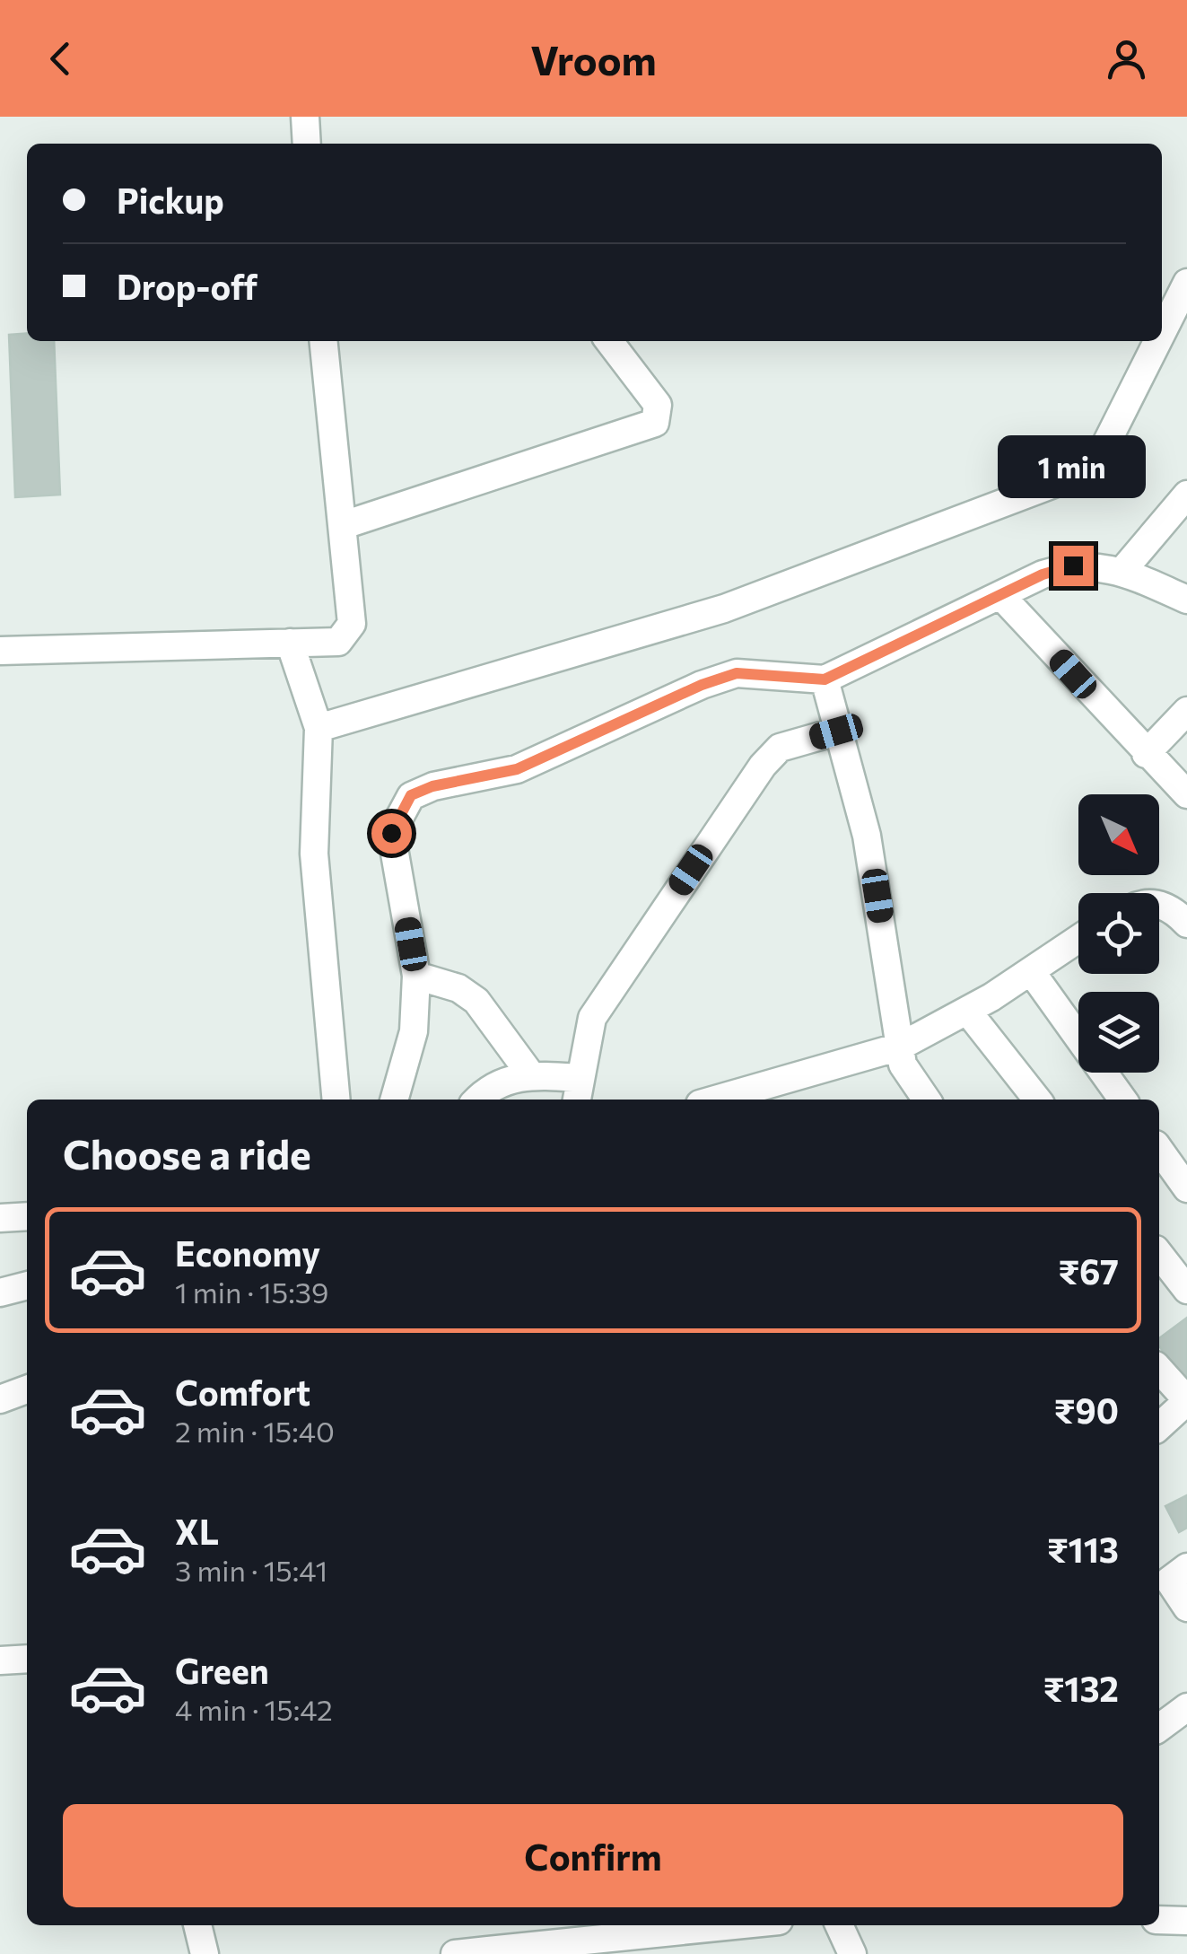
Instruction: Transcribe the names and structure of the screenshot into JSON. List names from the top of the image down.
{
  "north": "bottom right",
  "page": {
    "header": "Vroom",
    "banner": ["Pickup", "Drop-off"],
    "bubble": "1 min",
    "heading": "Choose a ride",
    "list": [
      {
        "name": "Economy",
        "note": "1 min · 15:39",
        "value": "₹67"
      },
      {
        "name": "Comfort",
        "note": "2 min · 15:40",
        "value": "₹90"
      },
      {
        "name": "XL",
        "note": "3 min · 15:41",
        "value": "₹113"
      },
      {
        "name": "Green",
        "note": "4 min · 15:42",
        "value": "₹132"
      }
    ],
    "buttons": "Confirm"
  }
}
